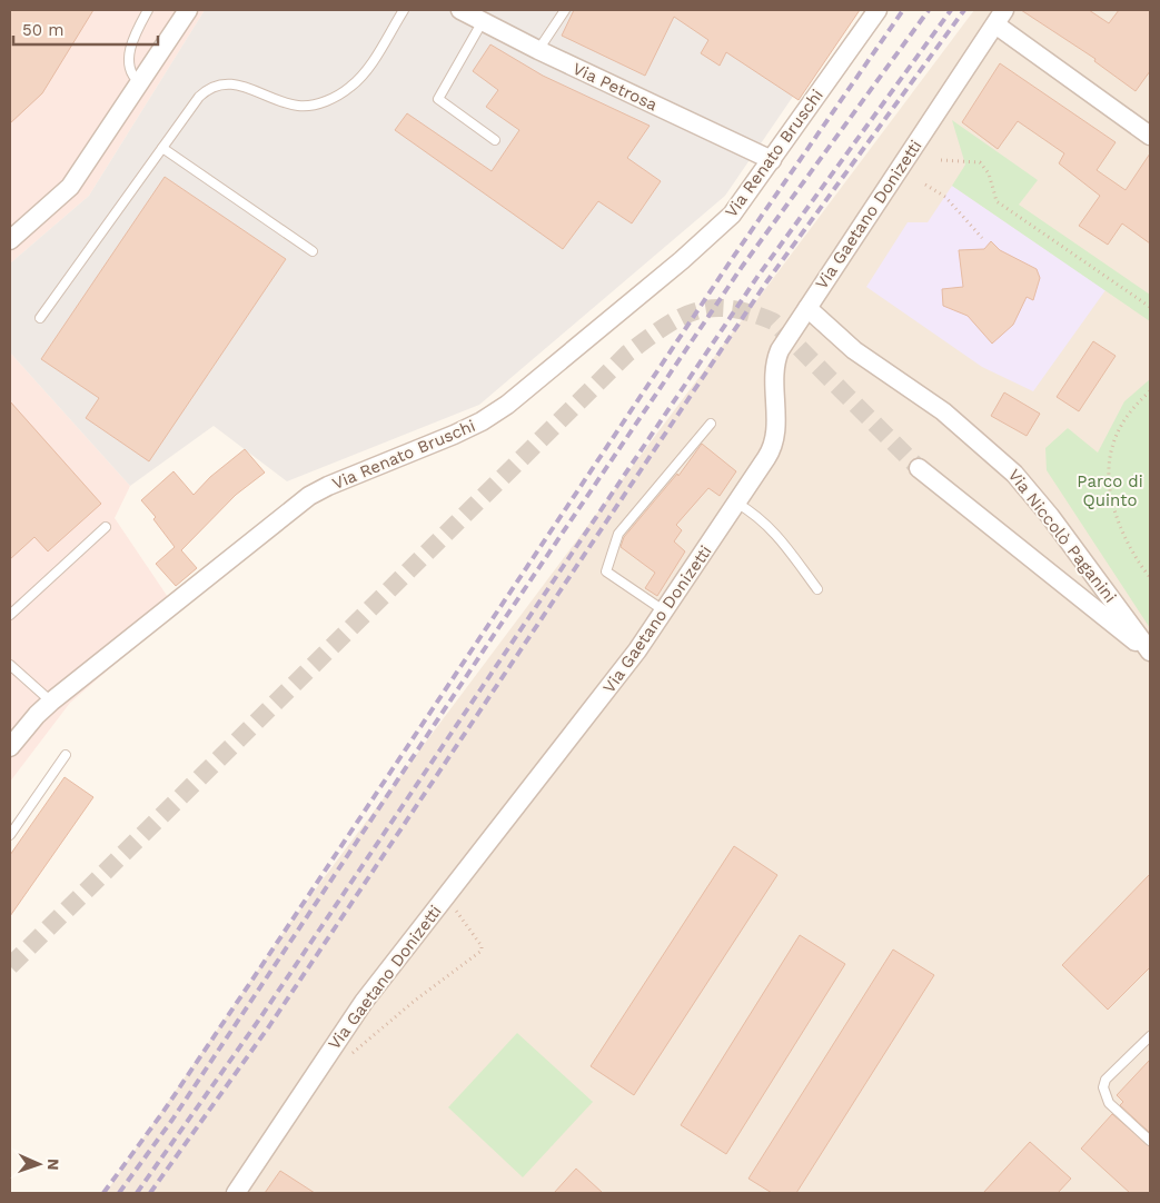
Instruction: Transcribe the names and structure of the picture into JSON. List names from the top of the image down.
{
  "streets": {
    "street": [
      "Via Petrosa",
      "Via Renato Bruschi",
      "Via Gaetano Donizetti",
      "Via Niccolò Paganini"
    ]
  },
  "crossings": [
    ["Via Petrosa", "Via Renato Bruschi"],
    ["Via Gaetano Donizetti", "Via Niccolò Paganini"]
  ],
  "parks": ["Parco di Quinto"],
  "scale_bar": "50 m",
  "north": "right"
}
